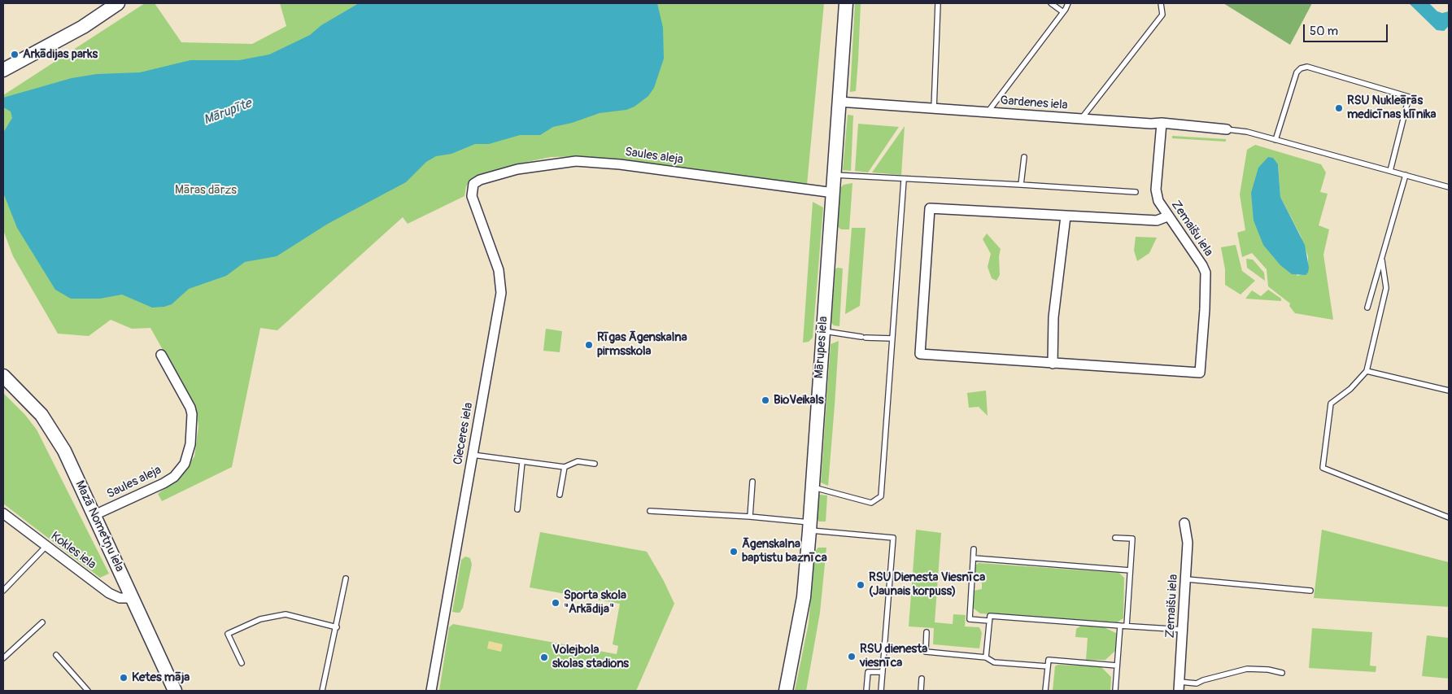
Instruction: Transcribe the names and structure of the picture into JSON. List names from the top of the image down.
{
  "streets": {
    "street": [
      "Gardenes iela",
      "Saules aleja",
      "Zemaišu iela",
      "Mārupes iela",
      "Cieceres iela",
      "Mazā Nometņu iela",
      "Kokles iela"
    ]
  },
  "crossings": [
    ["Gardenes iela", "Zemaišu iela"],
    ["Gardenes iela", "Mārupes iela"],
    ["Saules aleja", "Mārupes iela"],
    ["Saules aleja", "Cieceres iela"],
    ["Saules aleja", "Mazā Nometņu iela"],
    ["Mazā Nometņu iela", "Kokles iela"]
  ],
  "water": ["Mārupīte"],
  "parks": ["Māras dārzs"],
  "places": [
    "Arkādijas parks",
    "RSU Nukleārās medicīnas klīnika",
    "Rīgas Āgenskalna pirmsskola",
    "BioVeikals",
    "Āgenskalna baptistu baznīca",
    "RSU Dienesta Viesnīca (Jaunais korpuss)",
    "Sporta skola \"Arkādija\"",
    "RSU dienesta viesnīca",
    "Volejbola skolas stadions",
    "Ketes māja"
  ],
  "scale_bar": "50 m"
}
